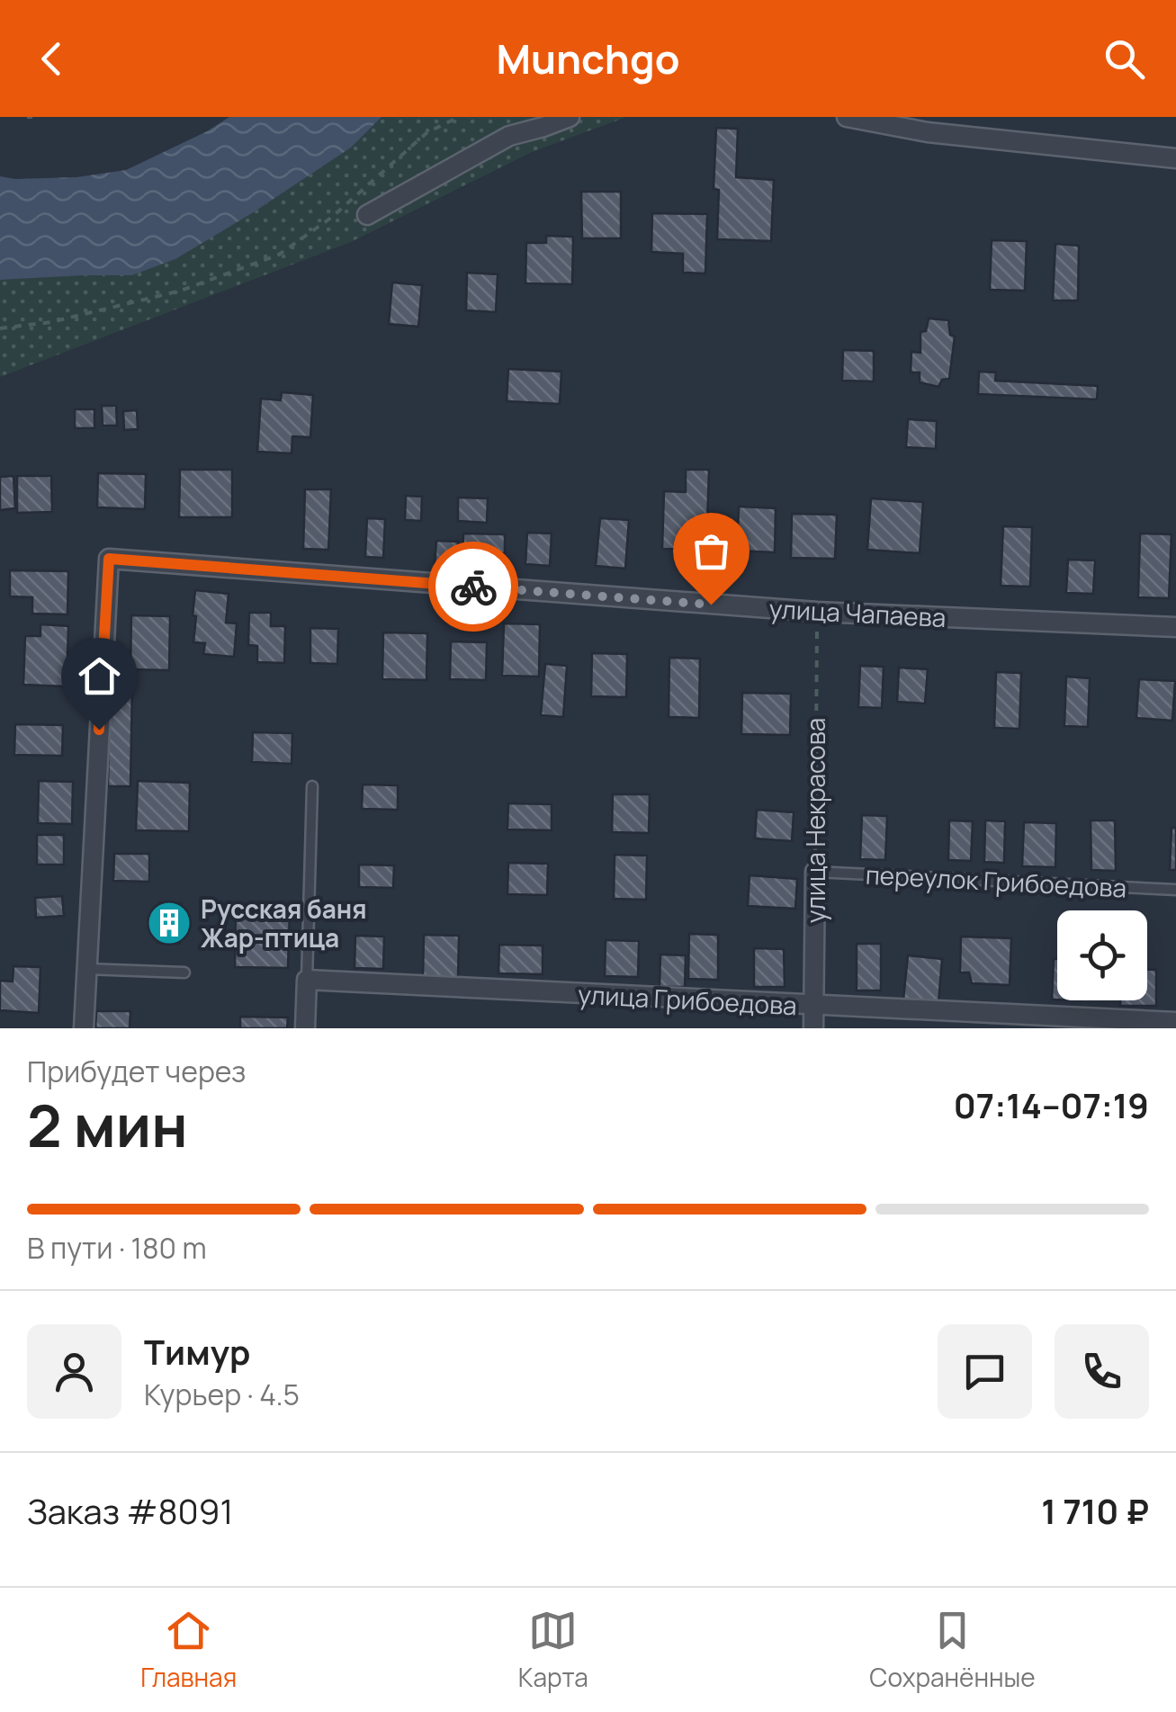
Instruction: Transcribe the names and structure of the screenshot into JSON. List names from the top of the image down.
{
  "streets": {
    "street": ["улица Чапаева", "улица Некрасова", "улица Грибоедова"],
    "lane": ["переулок Грибоедова"]
  },
  "crossings": [
    ["улица Чапаева", "улица Некрасова"],
    ["улица Некрасова", "переулок Грибоедова"],
    ["улица Некрасова", "улица Грибоедова"]
  ],
  "places": {
    "building": ["Русская баня Жар-птица"]
  },
  "page": {
    "header": "Munchgo",
    "heading": ["2 мин", "Прибудет через", "07:14–07:19"],
    "panel": [
      "Тимур",
      "Курьер · 4.5",
      "Заказ #8091",
      "1 710 ₽"
    ],
    "bar": "В пути · 180 m",
    "tabs": ["Главная", "Карта", "Сохранённые"]
  }
}
